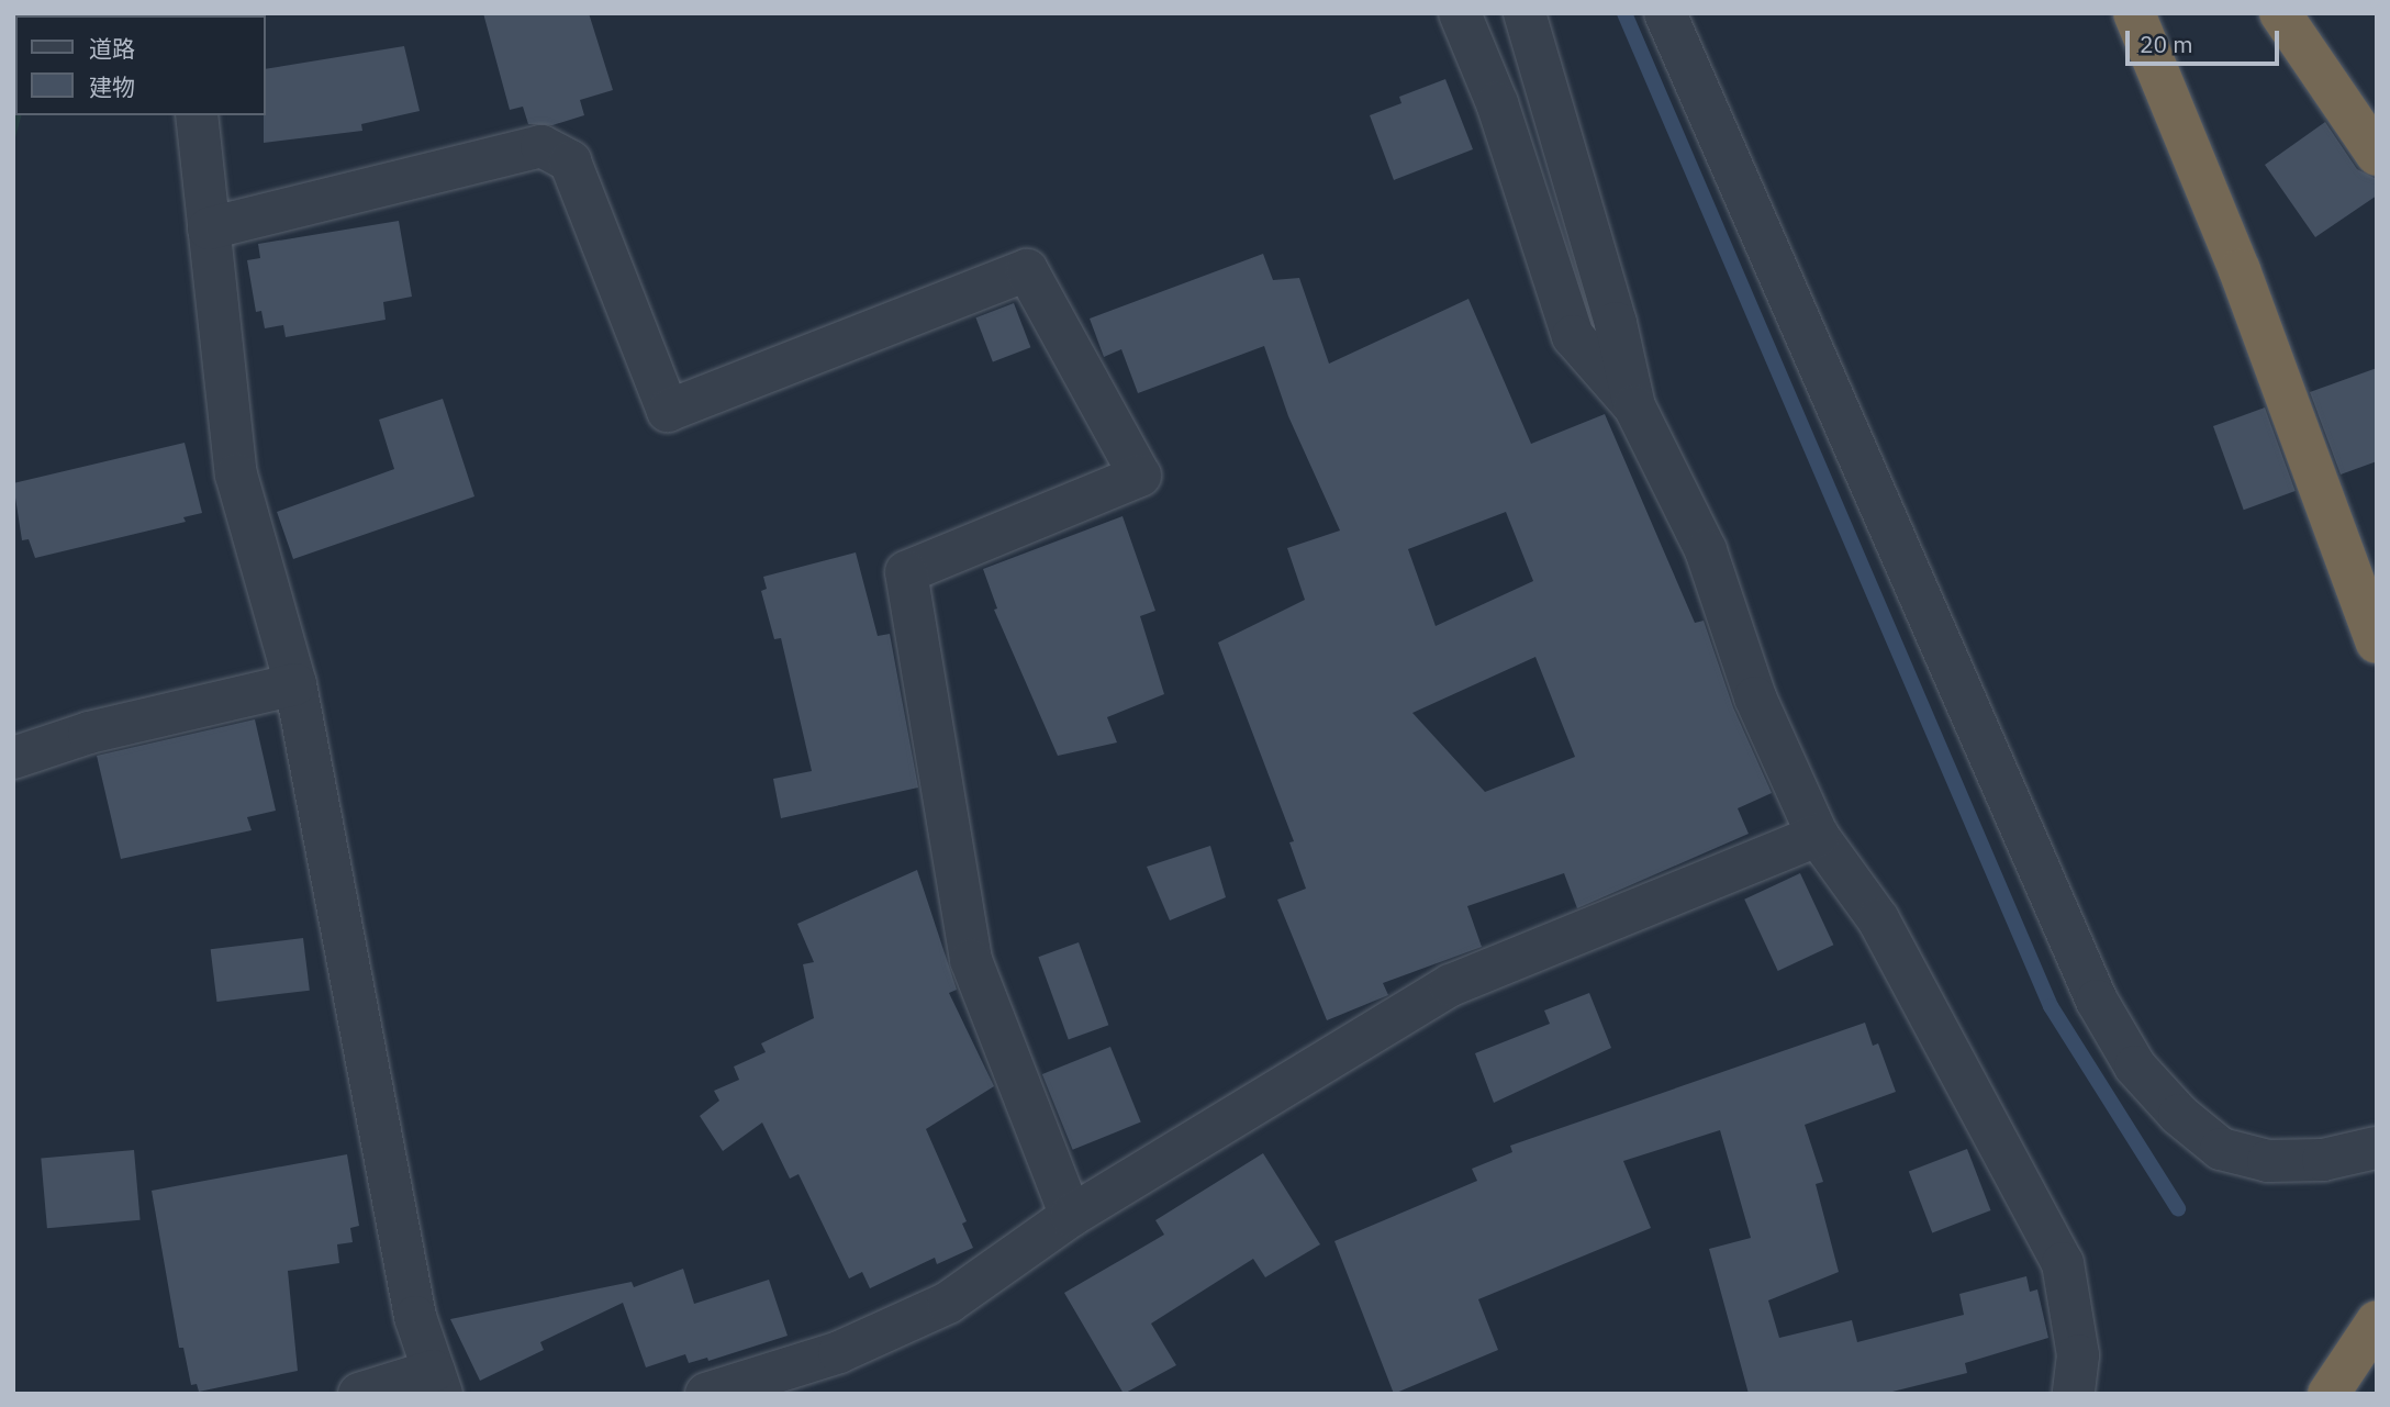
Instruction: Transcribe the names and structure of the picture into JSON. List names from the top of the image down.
{
  "legend": ["道路", "建物"],
  "scale_bar": "20 m"
}
